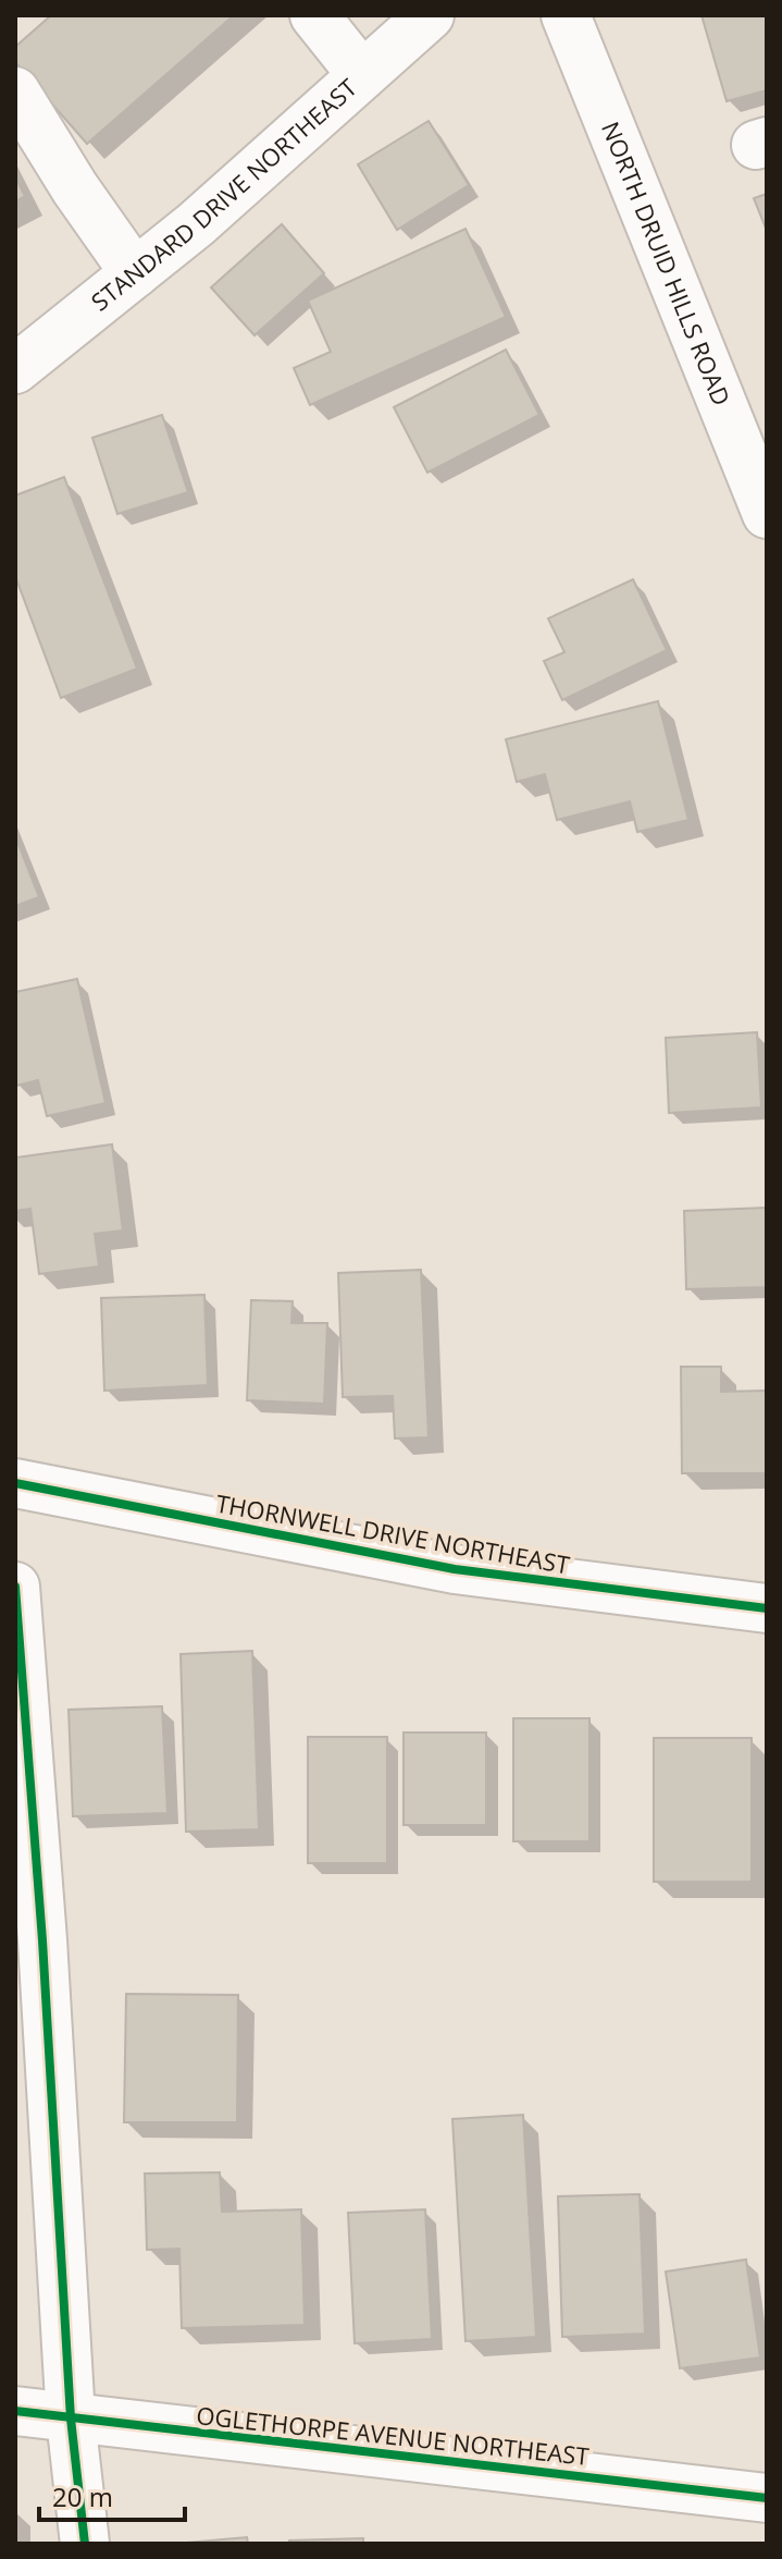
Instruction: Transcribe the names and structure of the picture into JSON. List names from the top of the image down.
{
  "streets": {
    "street": [
      "STANDARD DRIVE NORTHEAST",
      "NORTH DRUID HILLS ROAD",
      "THORNWELL DRIVE NORTHEAST",
      "OGLETHORPE AVENUE NORTHEAST"
    ]
  },
  "scale_bar": "20 m"
}
